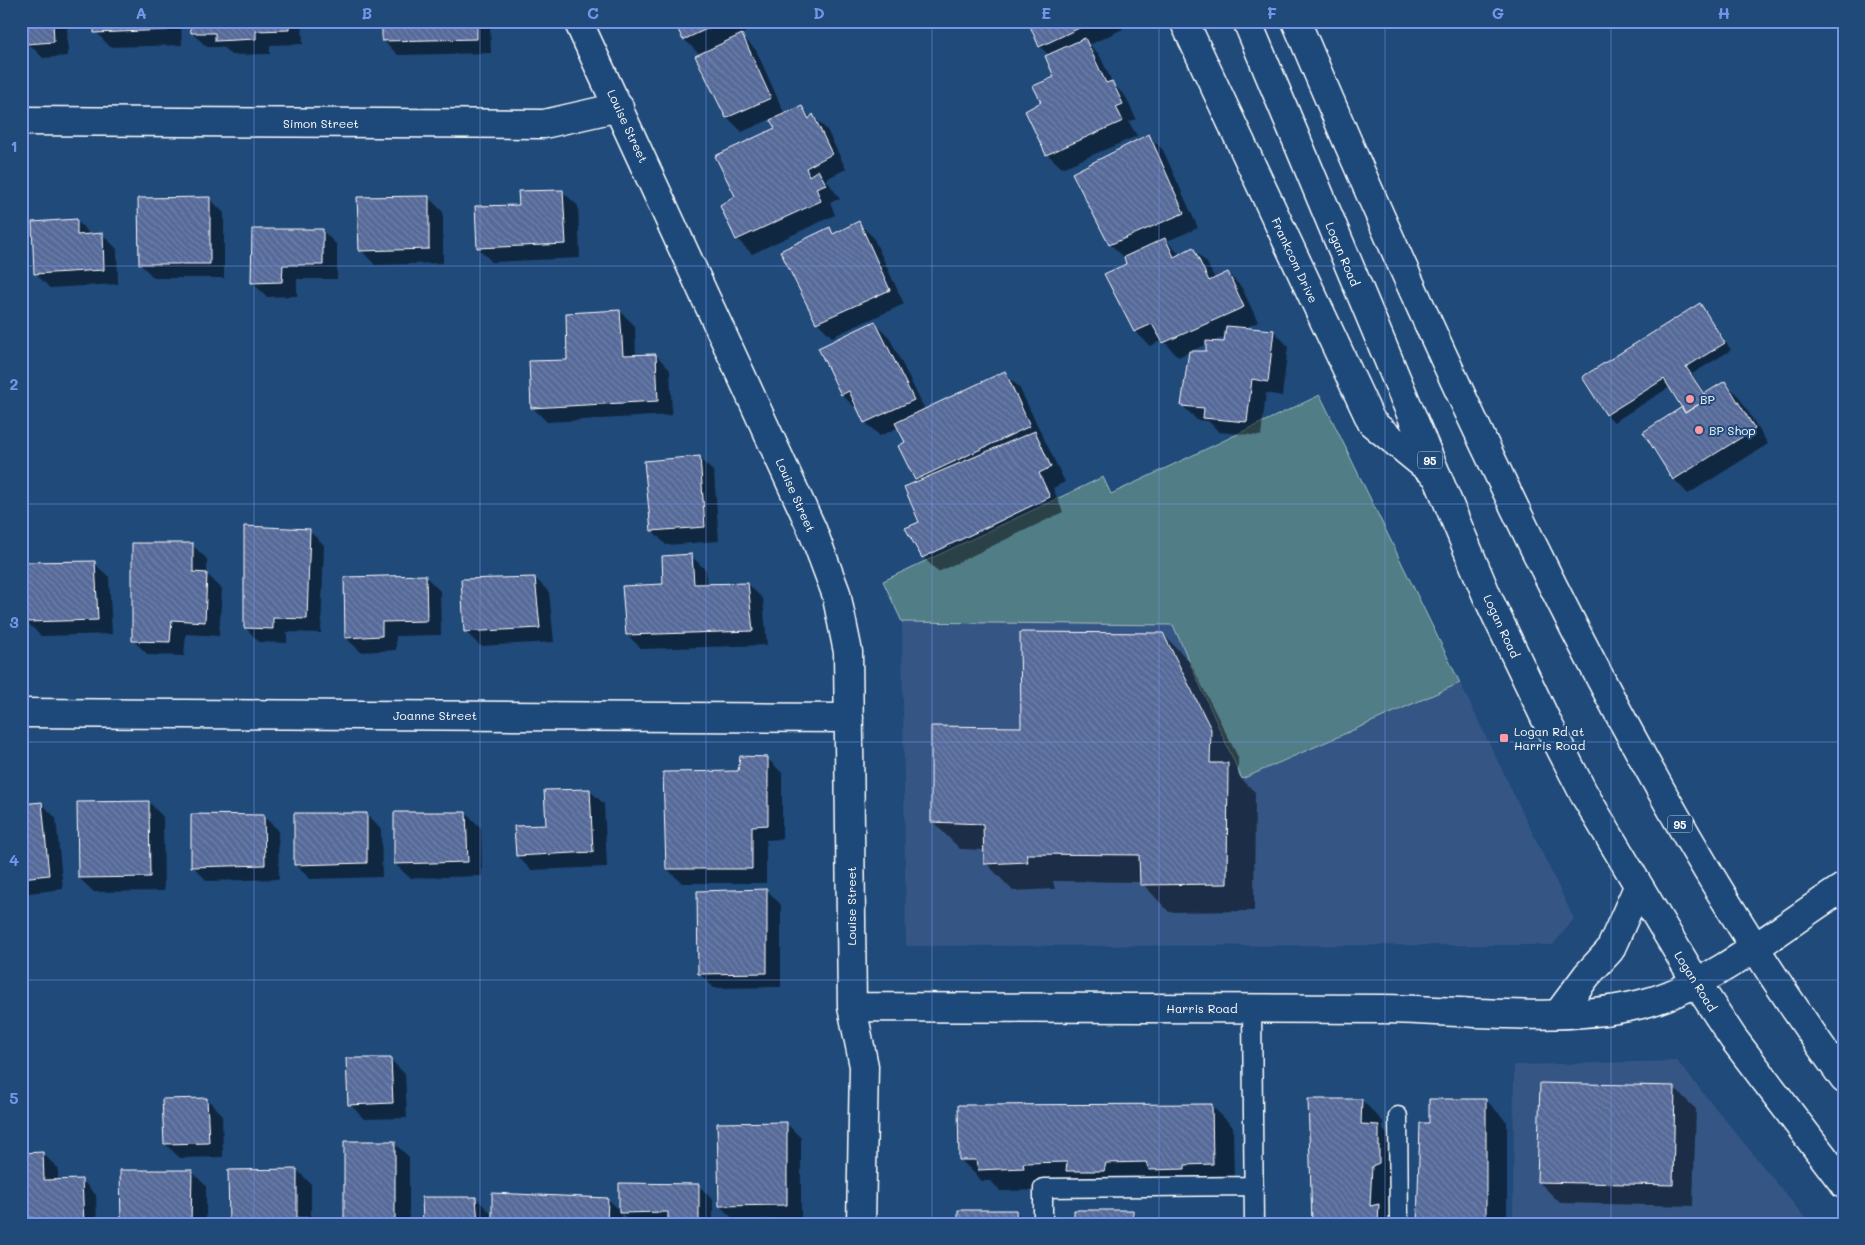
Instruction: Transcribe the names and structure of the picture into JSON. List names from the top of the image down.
{
  "streets": {
    "street": [
      "Simon Street",
      "Louise Street",
      "Logan Road",
      "Frankcom Drive",
      "95",
      "Joanne Street",
      "Harris Road"
    ]
  },
  "crossings": [
    ["Simon Street", "Louise Street"],
    ["Louise Street", "Joanne Street"],
    ["Louise Street", "Harris Road"],
    ["Logan Road", "Frankcom Drive"],
    ["Logan Road", "Harris Road"],
    ["95", "Harris Road"]
  ],
  "places": {
    "other": ["BP", "BP Shop"],
    "transit": ["Logan Rd at Harris Road"]
  },
  "grid": {
    "columns": [
      "A",
      "B",
      "C",
      "D",
      "E",
      "F",
      "G",
      "H"
    ],
    "rows": [
      "1",
      "2",
      "3",
      "4",
      "5"
    ]
  }
}
